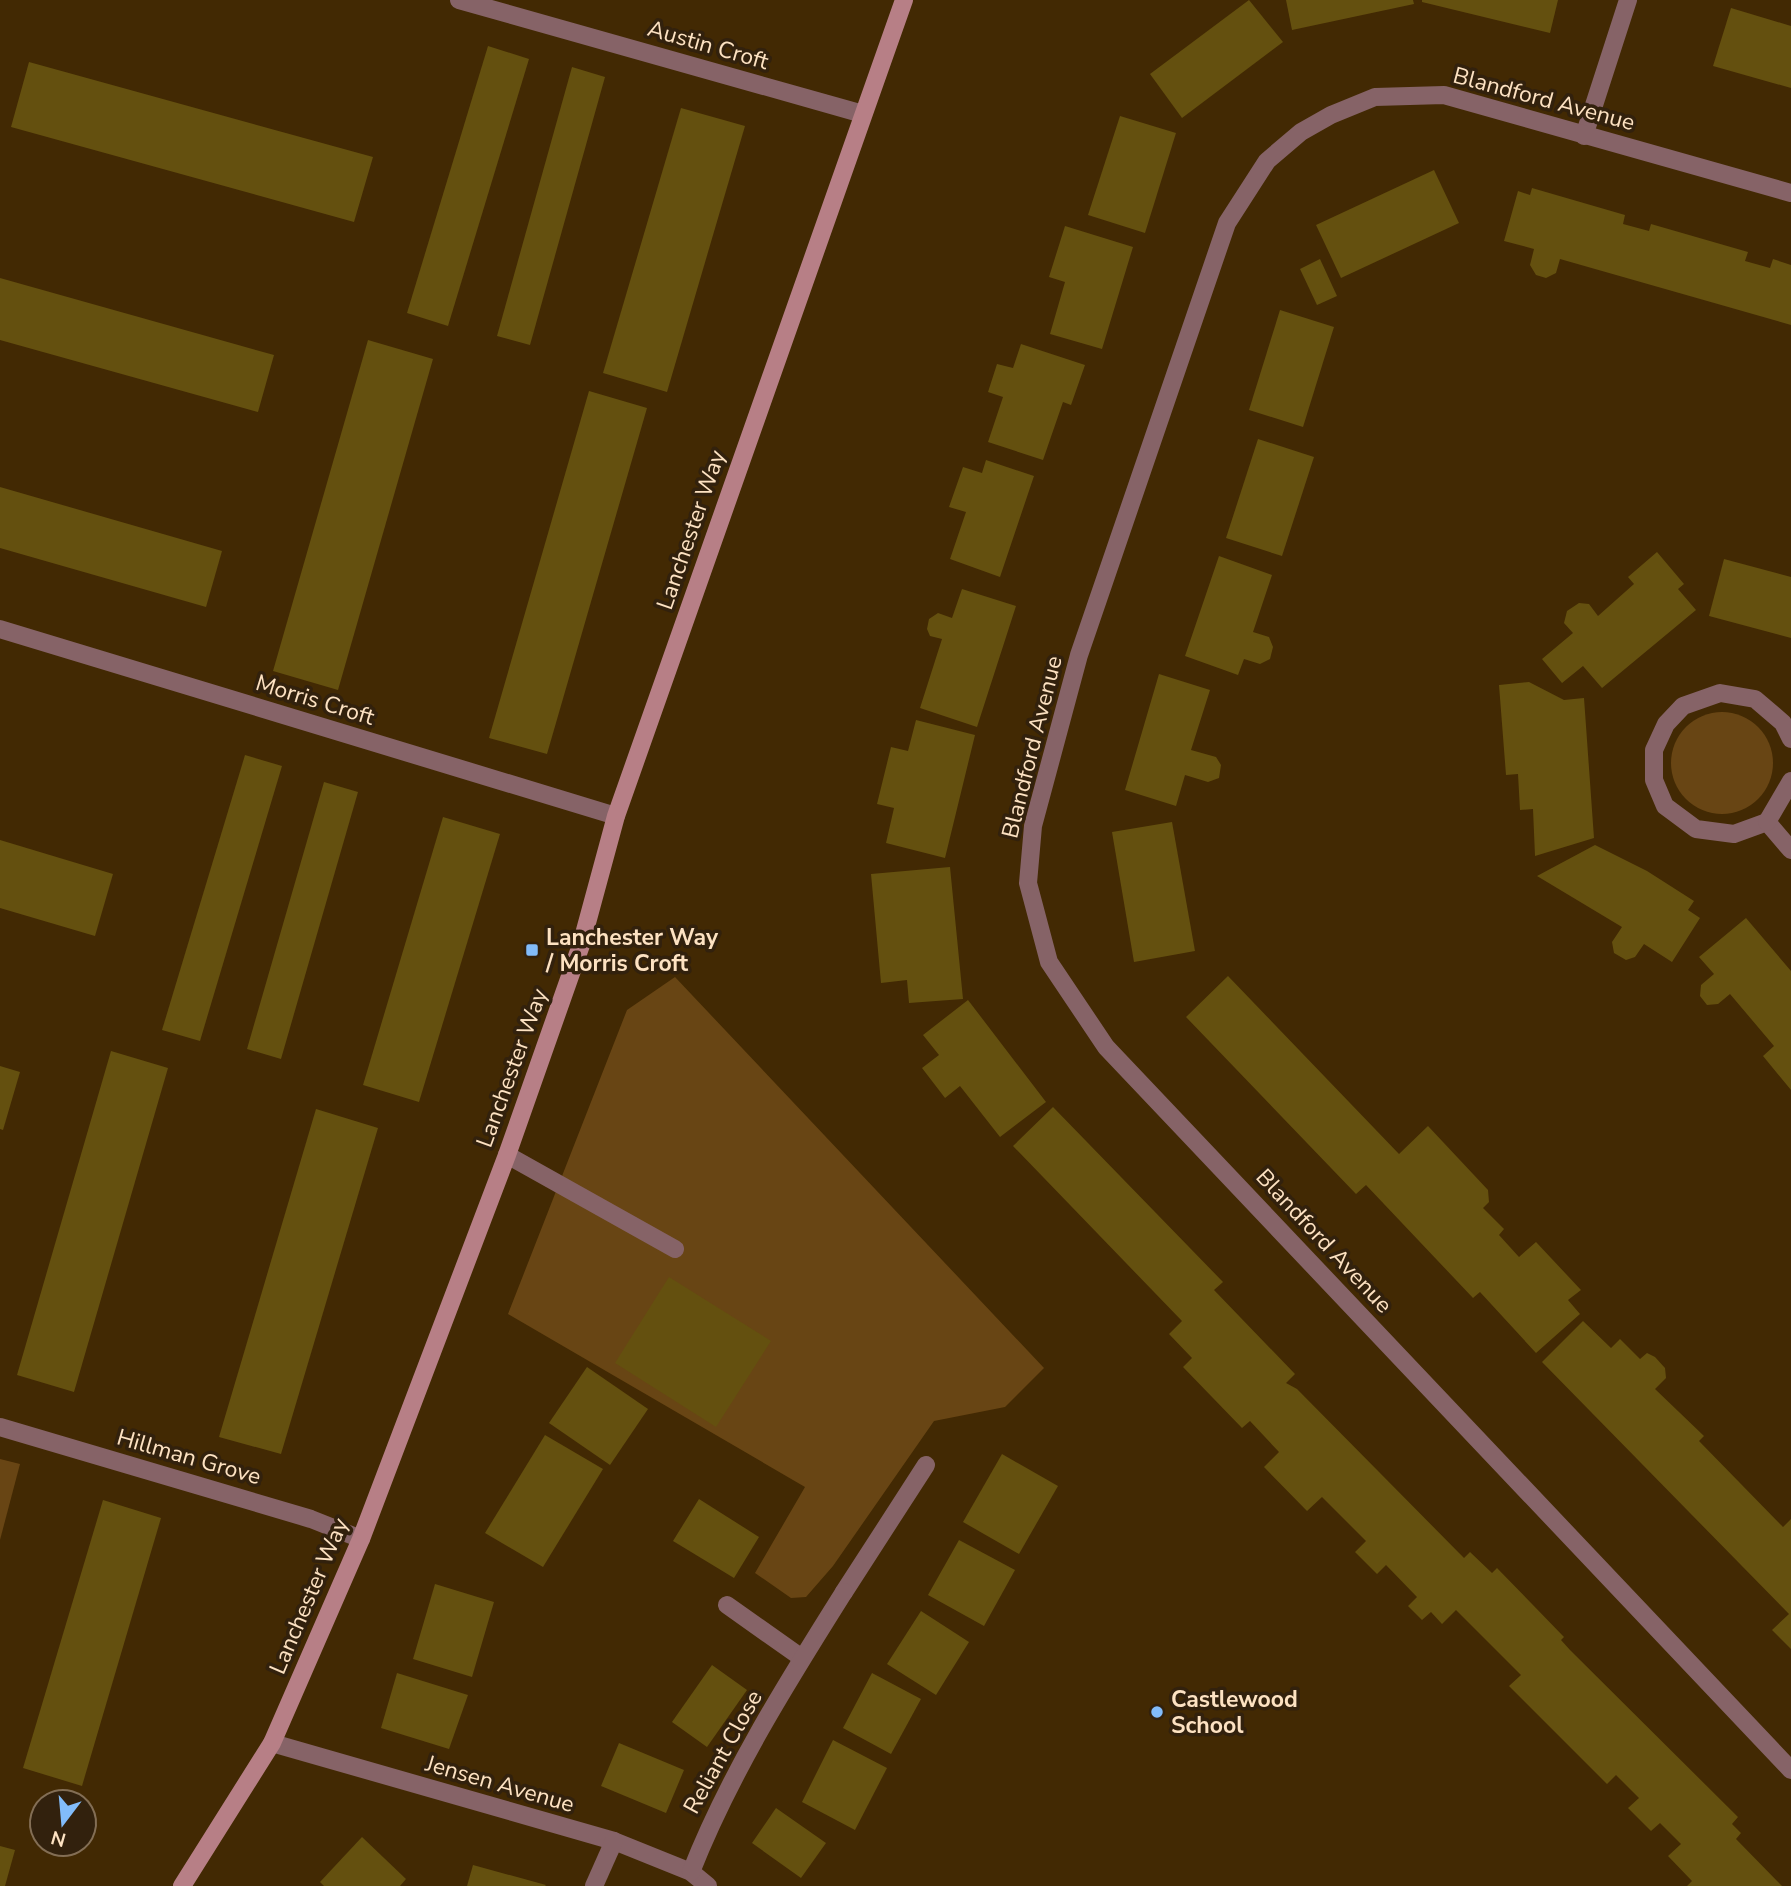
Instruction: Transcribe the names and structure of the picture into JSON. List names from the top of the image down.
{
  "streets": {
    "street": [
      "Austin Croft",
      "Blandford Avenue",
      "Lanchester Way",
      "Morris Croft",
      "Hillman Grove",
      "Reliant Close",
      "Jensen Avenue"
    ]
  },
  "crossings": [
    ["Austin Croft", "Lanchester Way"],
    ["Lanchester Way", "Morris Croft"],
    ["Lanchester Way", "Hillman Grove"],
    ["Lanchester Way", "Jensen Avenue"],
    ["Reliant Close", "Jensen Avenue"]
  ],
  "places": {
    "transit": ["Lanchester Way / Morris Croft"],
    "other": ["Castlewood School"]
  },
  "north": "bottom"
}
